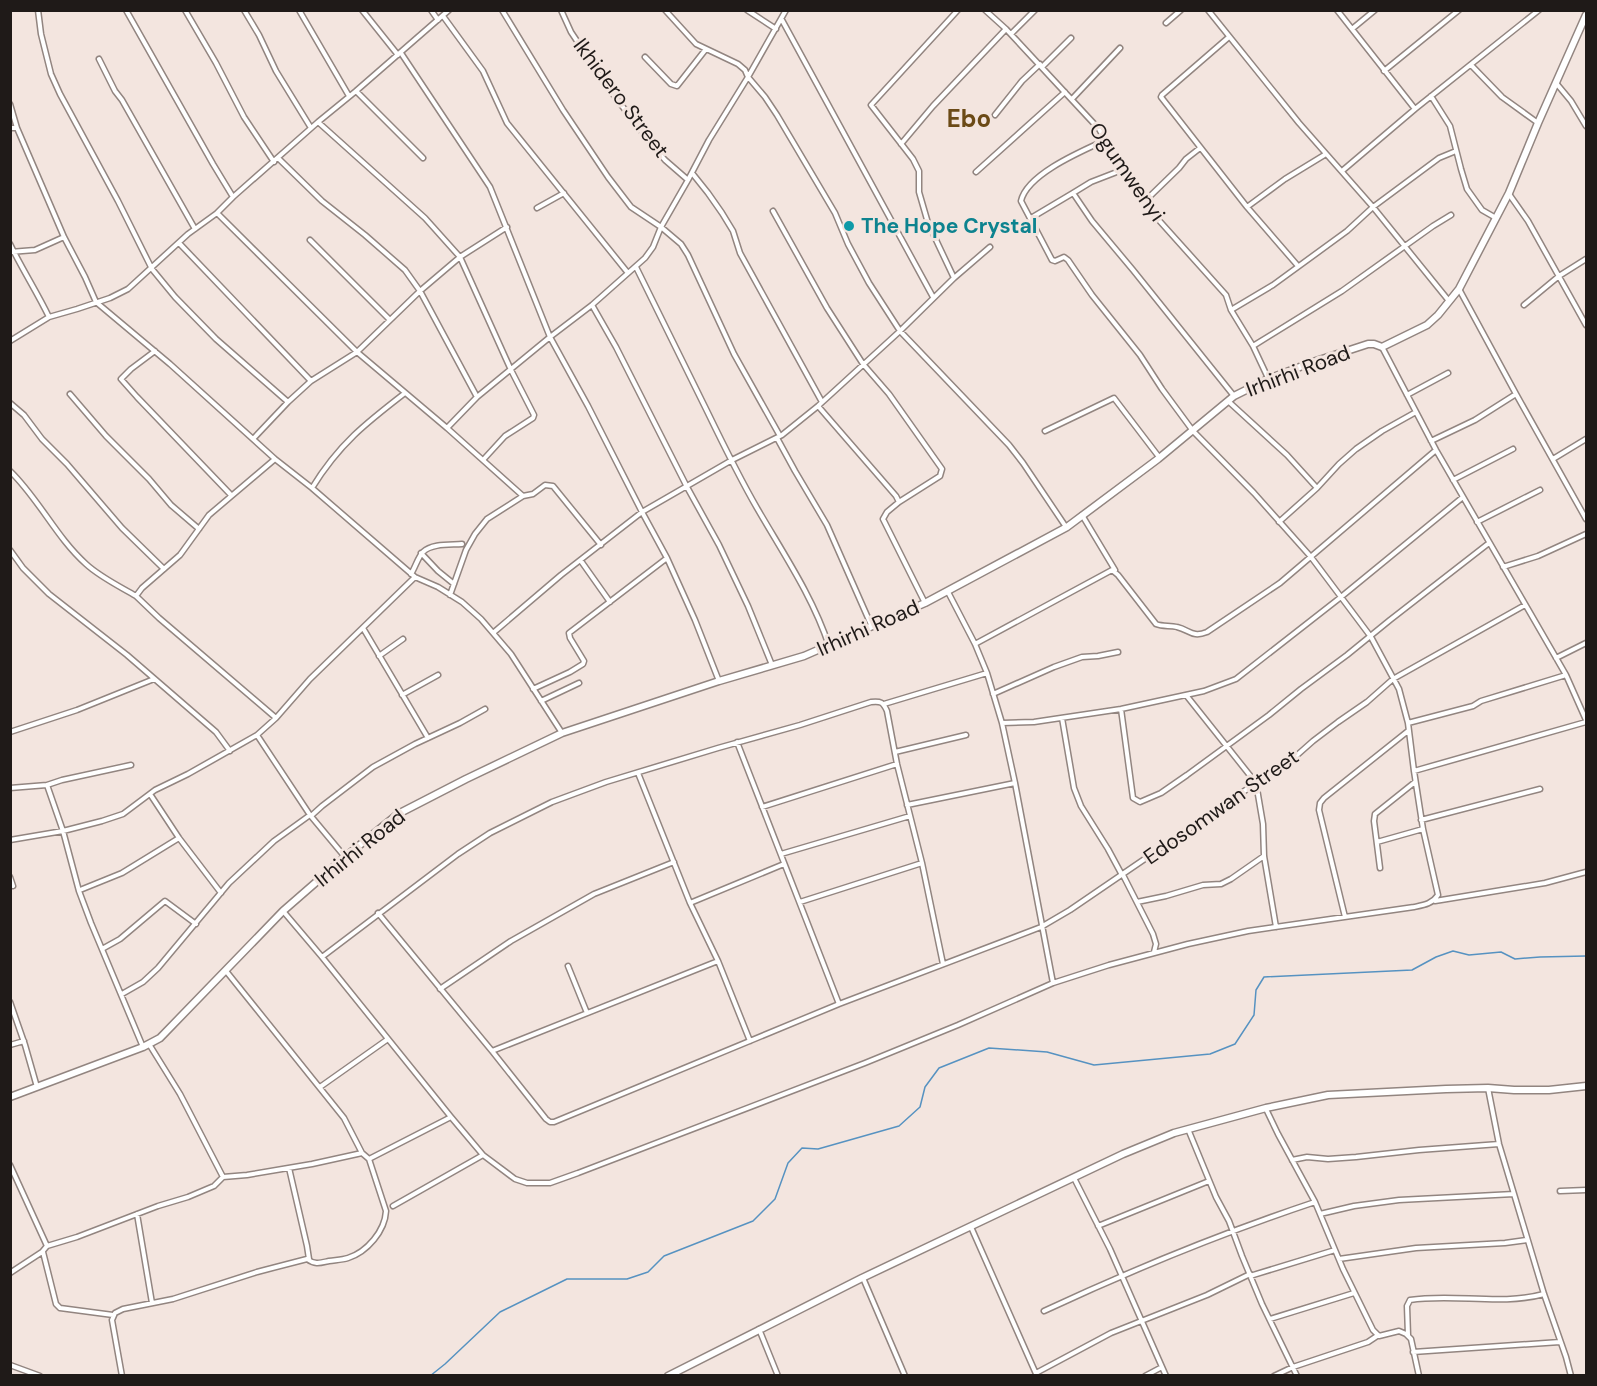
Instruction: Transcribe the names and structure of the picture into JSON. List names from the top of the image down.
{
  "streets": {
    "street": [
      "Ikhidero Street",
      "Ogumwenyi",
      "Irhirhi Road",
      "Edosomwan Street"
    ]
  },
  "crossings": [
    ["Ogumwenyi", "Irhirhi Road"]
  ],
  "districts": ["Ebo"],
  "places": ["The Hope Crystal"]
}
